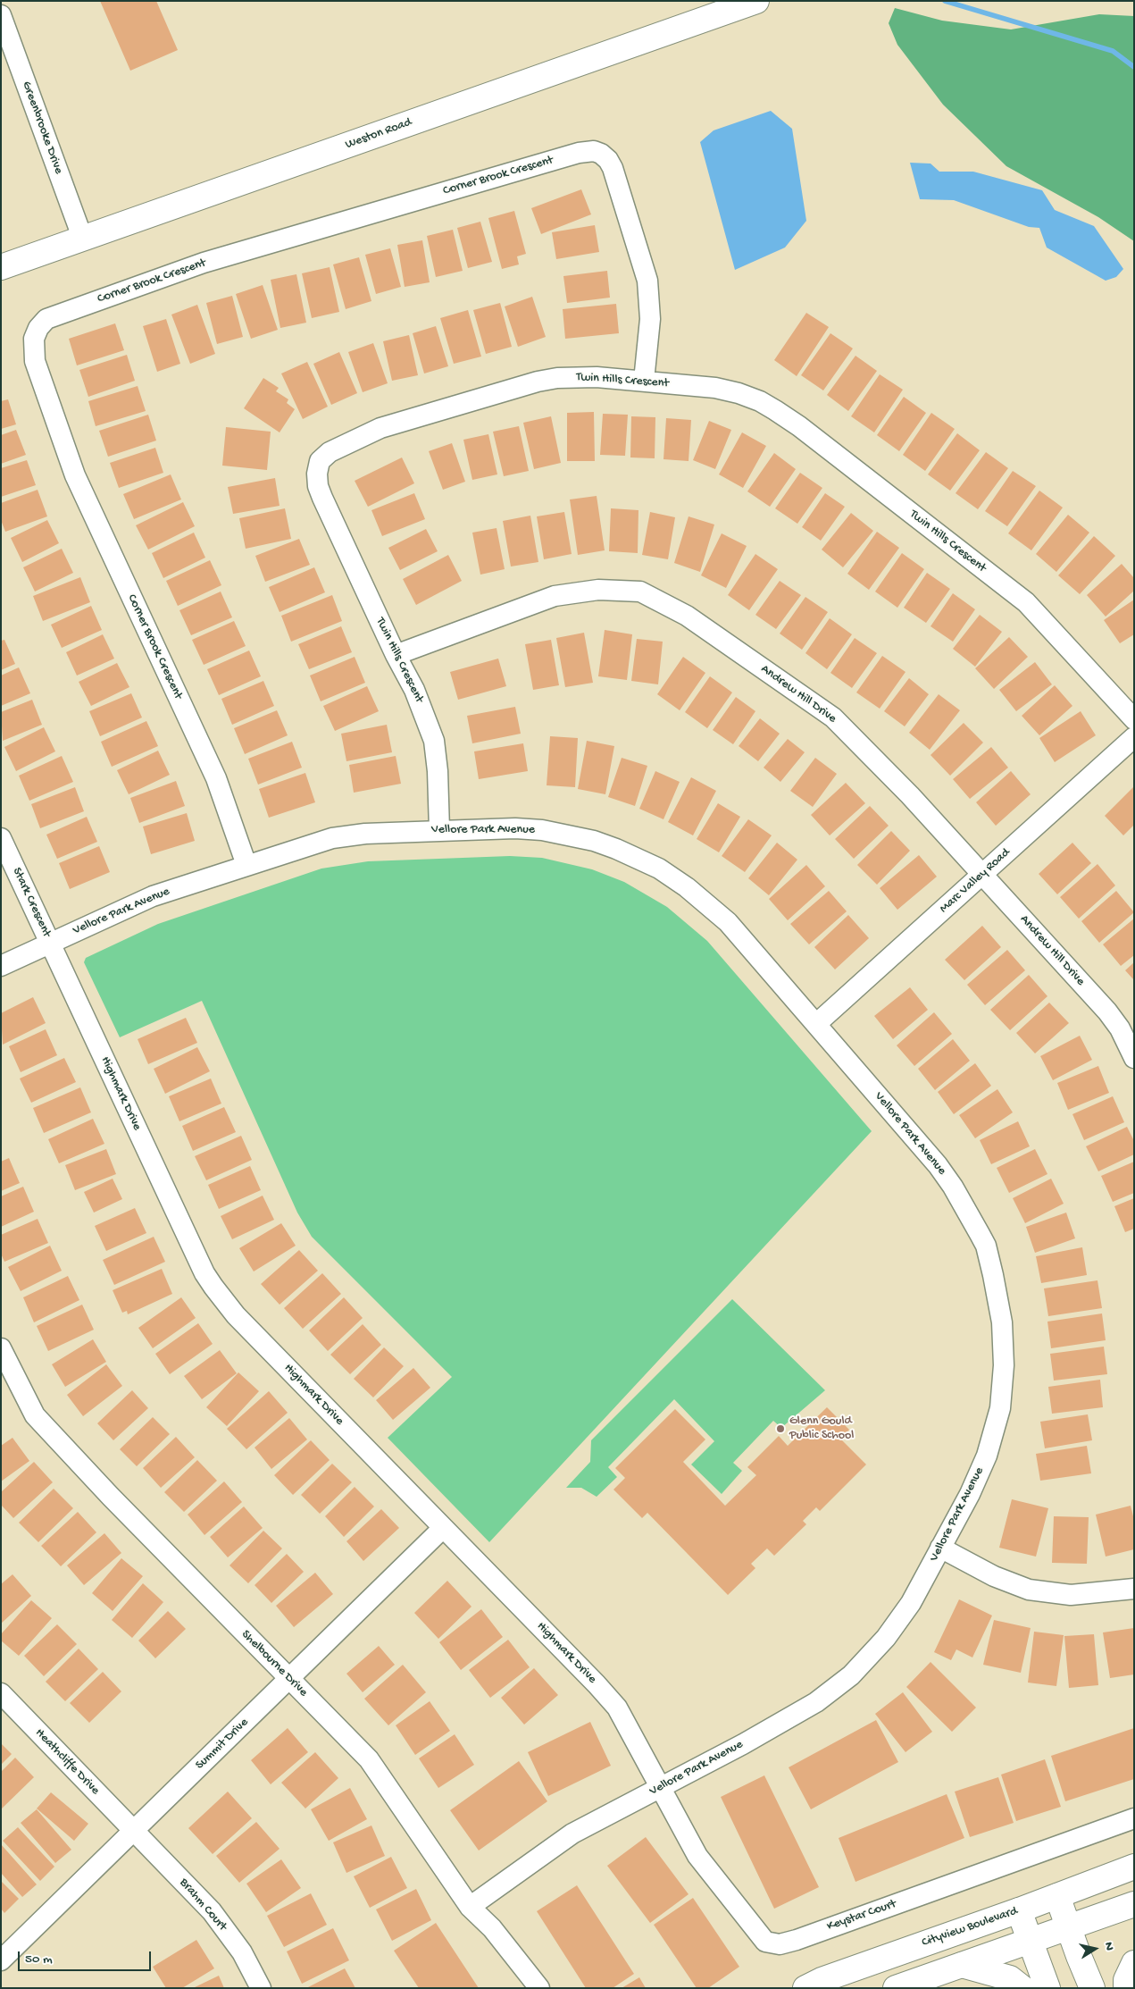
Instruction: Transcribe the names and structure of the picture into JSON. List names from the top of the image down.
{
  "streets": {
    "main road": ["Weston Road", "Cityview Boulevard"],
    "street": [
      "Greenbrooke Drive",
      "Corner Brook Crescent",
      "Twin Hills Crescent",
      "Andrew Hill Drive",
      "Vellore Park Avenue",
      "Marc Valley Road",
      "Stark Crescent",
      "Highmark Drive",
      "Shelbourne Drive",
      "Summit Drive",
      "Heathcliffe Drive",
      "Brahm Court",
      "Keystar Court"
    ]
  },
  "crossings": [
    ["Greenbrooke Drive", "Weston Road"],
    ["Corner Brook Crescent", "Twin Hills Crescent"],
    ["Corner Brook Crescent", "Vellore Park Avenue"],
    ["Twin Hills Crescent", "Andrew Hill Drive"],
    ["Twin Hills Crescent", "Vellore Park Avenue"],
    ["Andrew Hill Drive", "Marc Valley Road"],
    ["Vellore Park Avenue", "Marc Valley Road"],
    ["Vellore Park Avenue", "Stark Crescent"],
    ["Vellore Park Avenue", "Highmark Drive"],
    ["Vellore Park Avenue", "Shelbourne Drive"],
    ["Vellore Park Avenue", "Keystar Court"],
    ["Stark Crescent", "Highmark Drive"],
    ["Highmark Drive", "Summit Drive"],
    ["Highmark Drive", "Keystar Court"],
    ["Shelbourne Drive", "Summit Drive"],
    ["Summit Drive", "Heathcliffe Drive"],
    ["Summit Drive", "Brahm Court"],
    ["Heathcliffe Drive", "Brahm Court"]
  ],
  "places": ["Glenn Gould Public School"],
  "scale_bar": "50 m",
  "north": "right"
}
